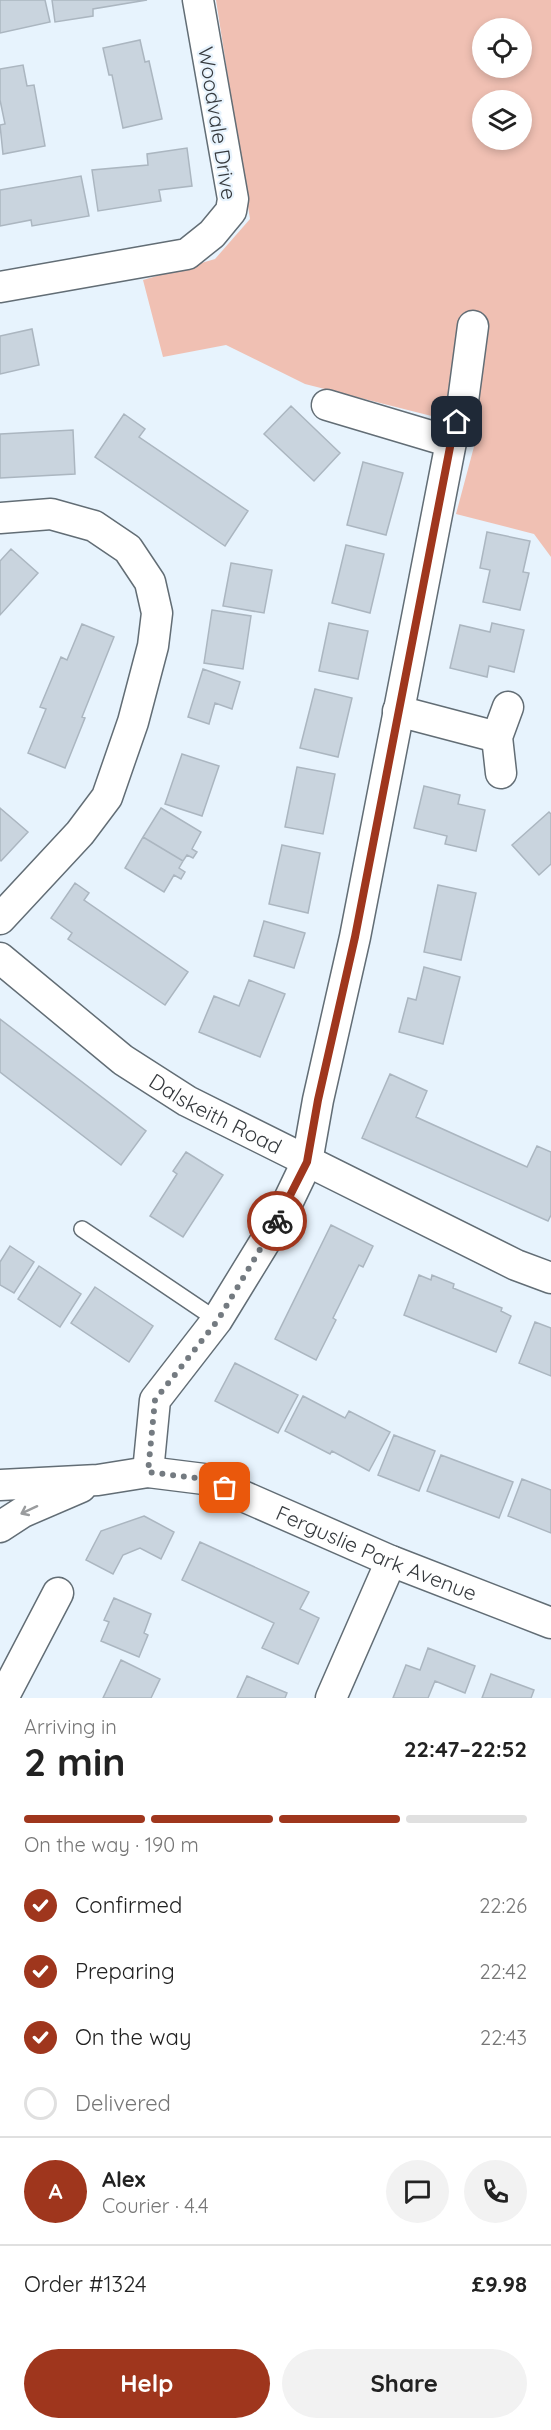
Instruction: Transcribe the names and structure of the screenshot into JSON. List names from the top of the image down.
{
  "streets": {
    "street": ["Woodvale Drive", "Dalskeith Road", "Ferguslie Park Avenue"]
  },
  "page": {
    "heading": ["2 min", "Arriving in", "22:47–22:52"],
    "panel": [
      "Alex",
      "Courier · 4.4",
      "Order #1324",
      "£9.98"
    ],
    "bar": "On the way · 190 m",
    "list": [
      ["Confirmed", "22:26"],
      ["Preparing", "22:42"],
      ["On the way", "22:43"],
      "Delivered"
    ],
    "round": "A",
    "buttons": ["Help", "Share"]
  }
}
